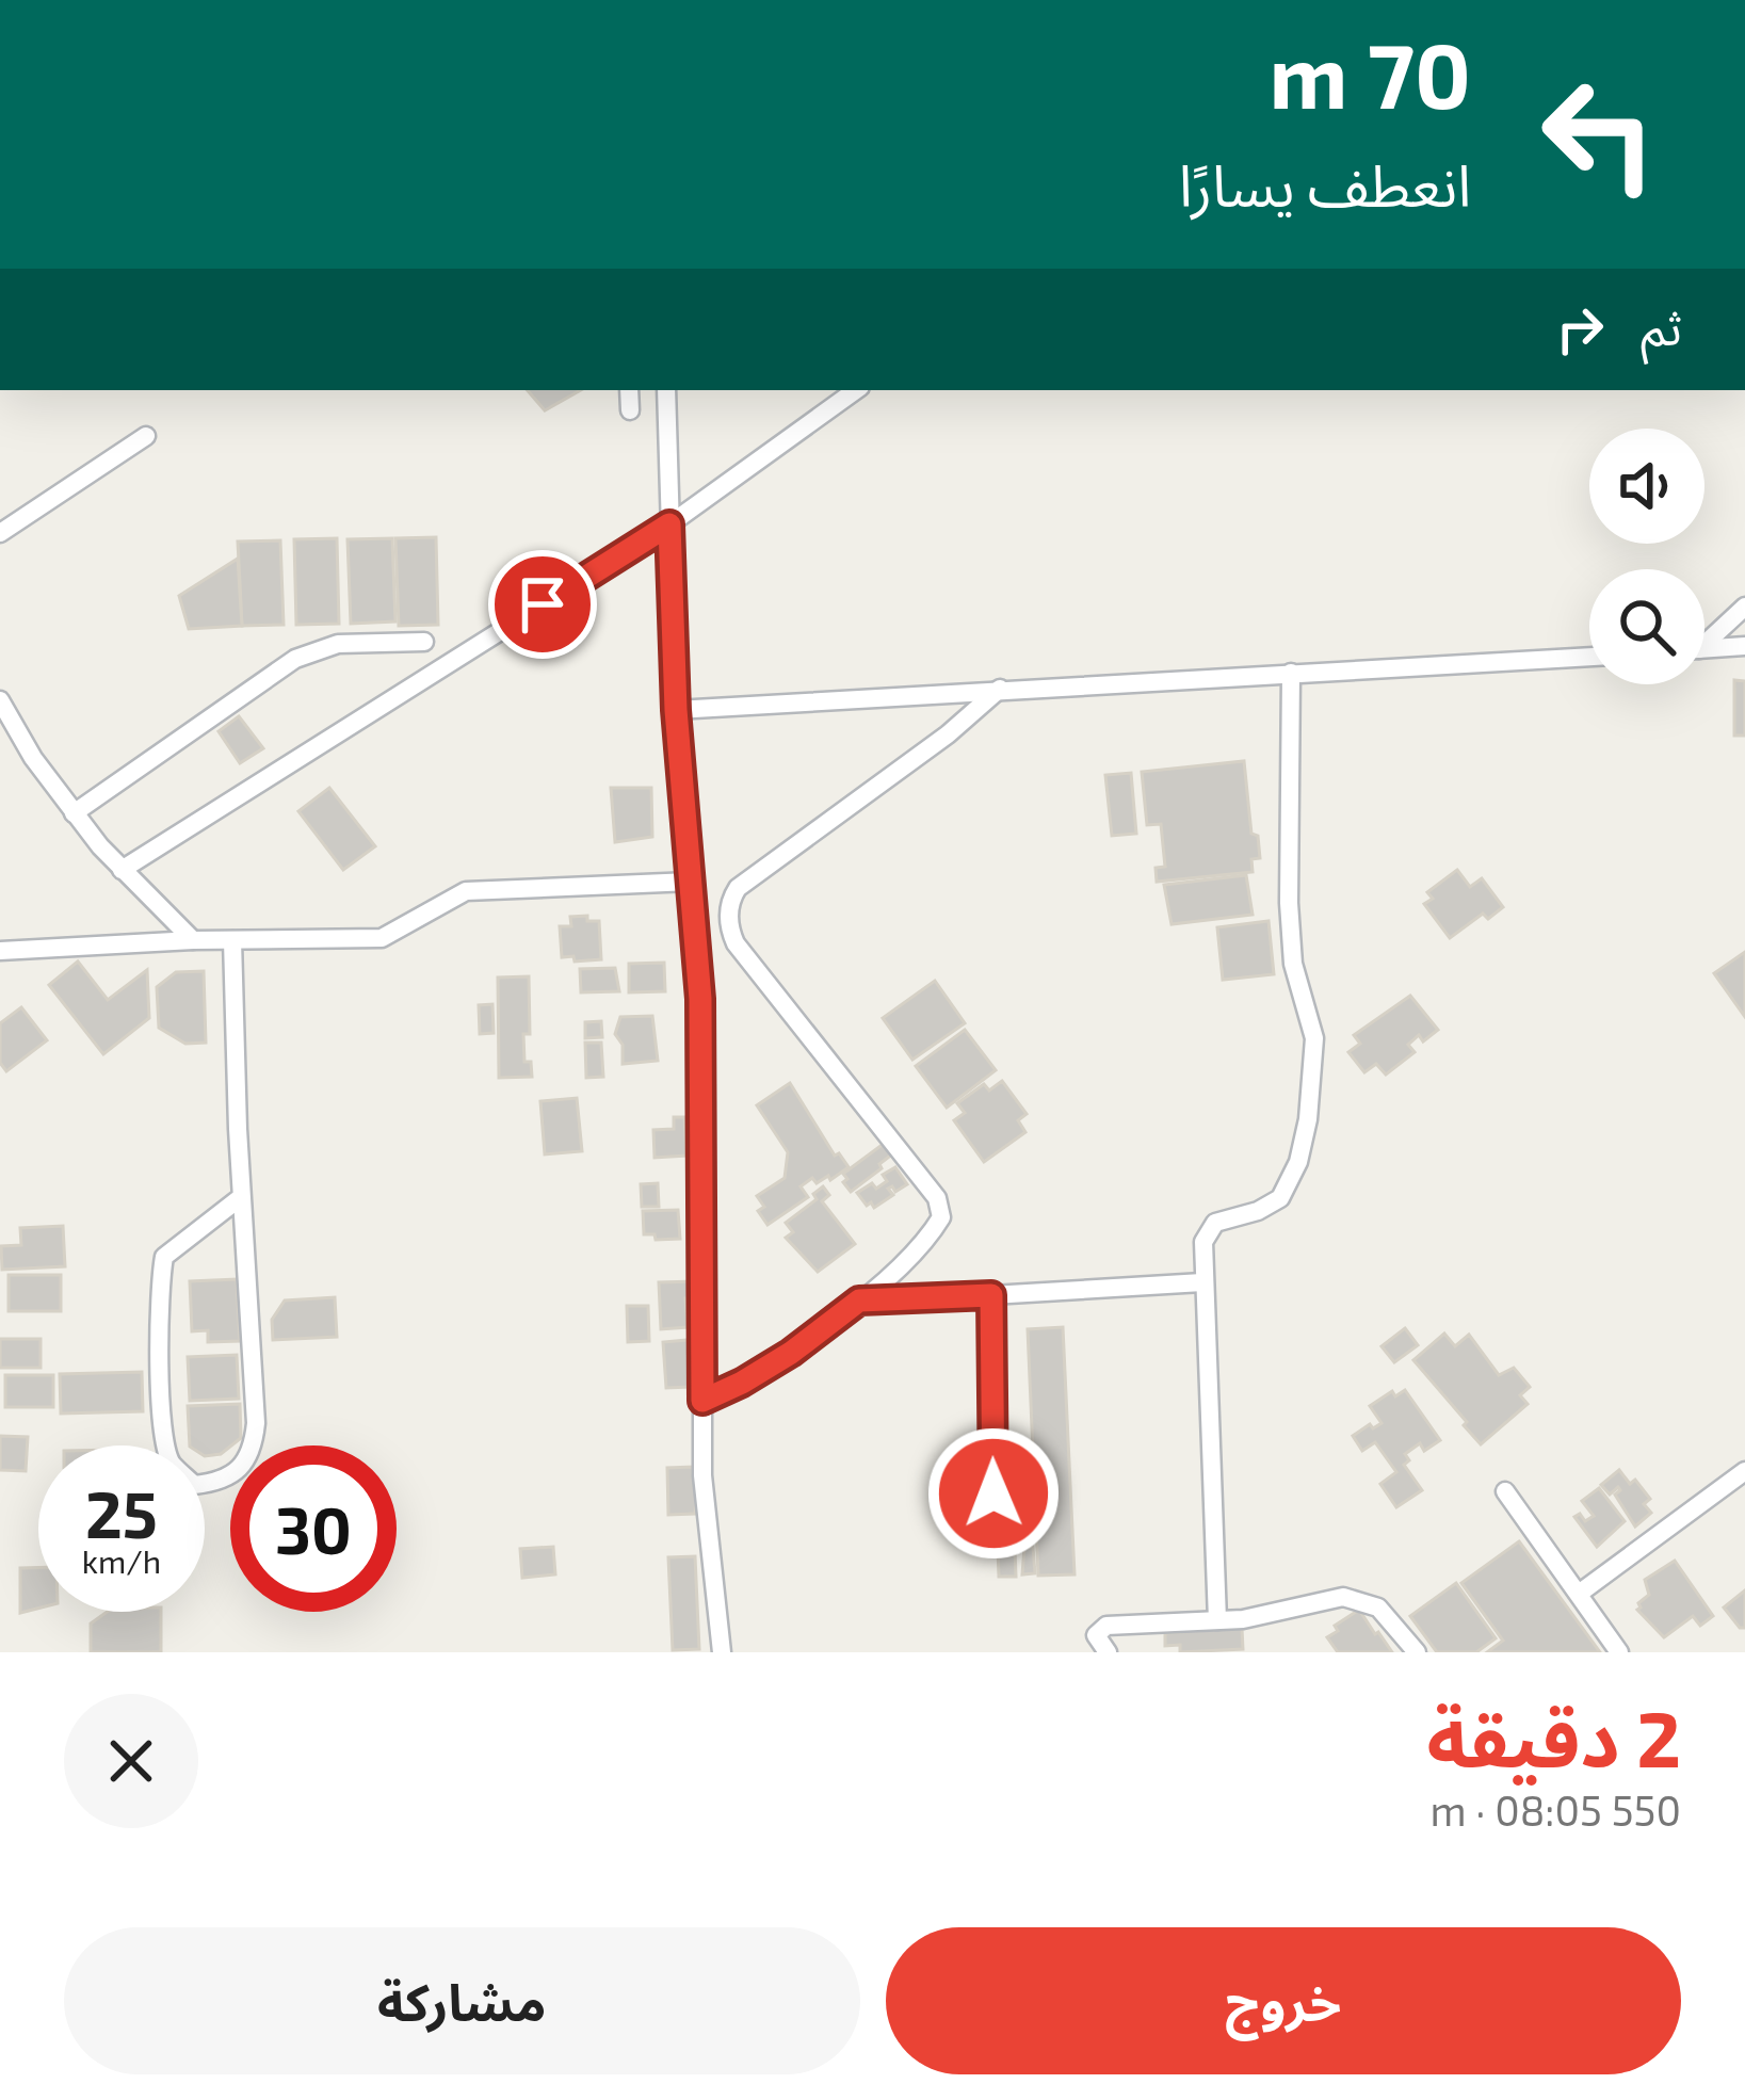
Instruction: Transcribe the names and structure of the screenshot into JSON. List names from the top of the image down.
{
  "page": {
    "turn": ["70 m", "انعطف يسارًا"],
    "then": "ثم",
    "speed": "25 km/h",
    "limit": "30",
    "heading": ["2 دقيقة", "550 m · 08:05"],
    "buttons": ["خروج", "مشاركة"]
  }
}
